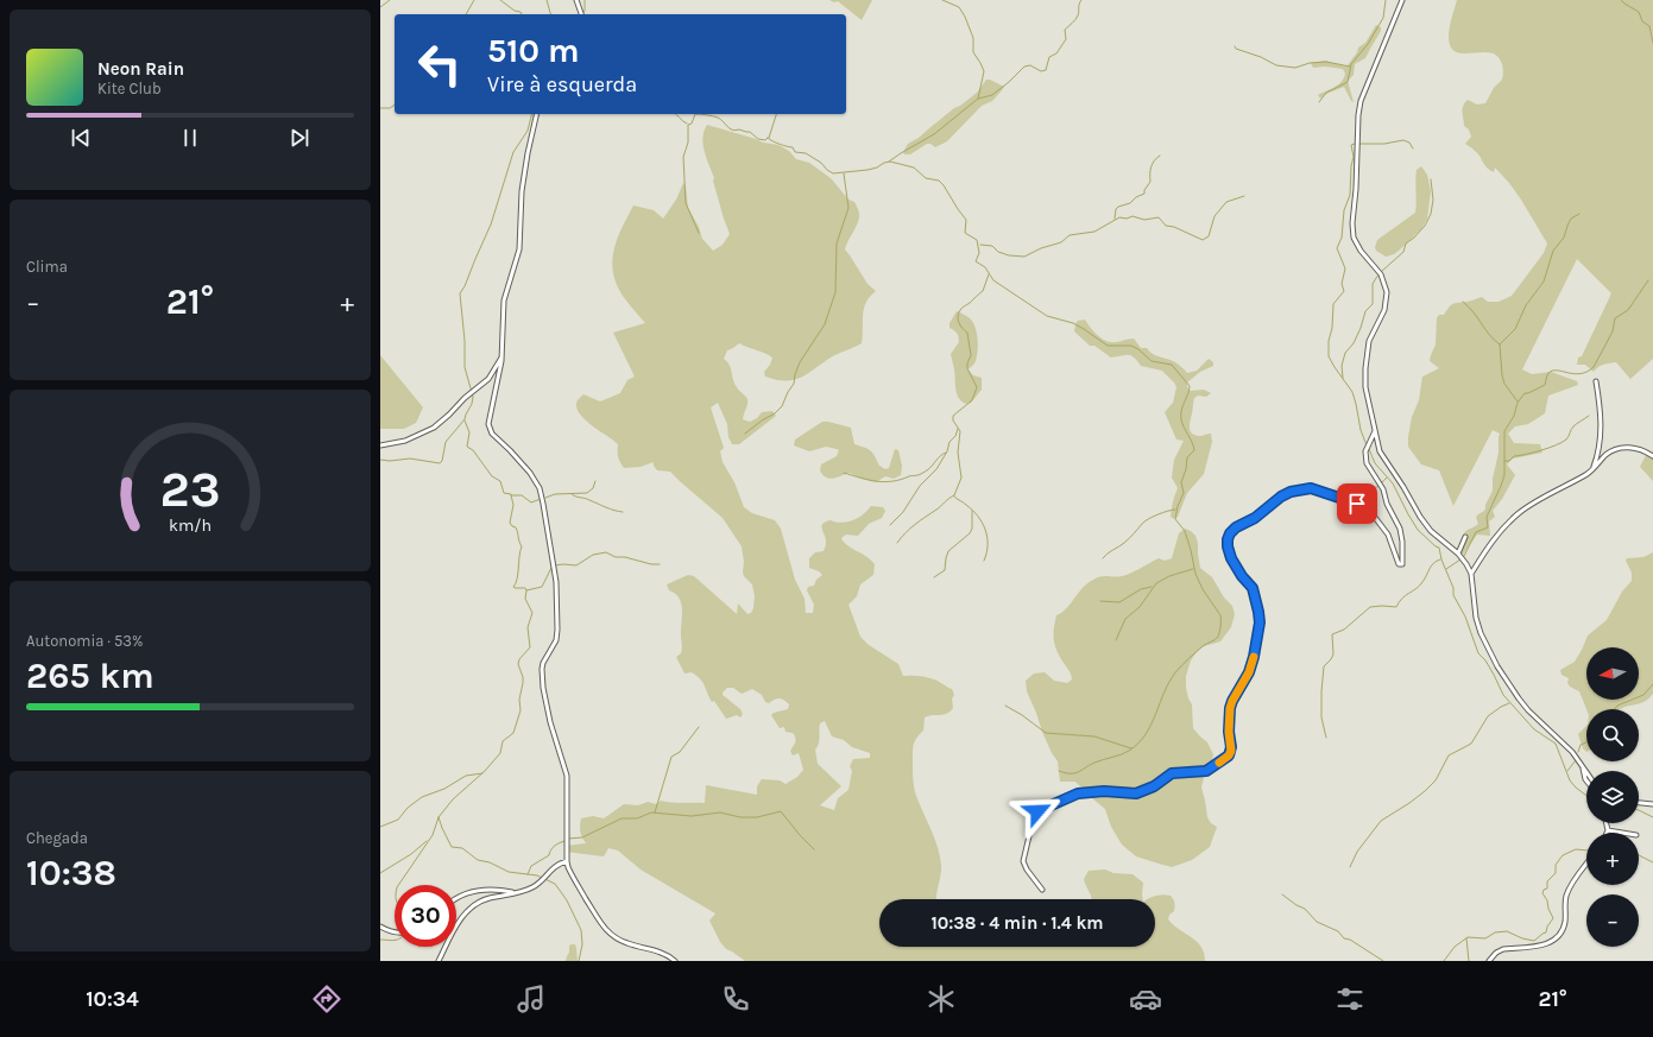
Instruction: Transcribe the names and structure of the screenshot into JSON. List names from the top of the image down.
{
  "north": "left",
  "page": {
    "turn": ["510 m", "Vire à esquerda"],
    "song": ["Neon Rain", "Kite Club"],
    "tile": [
      "Clima",
      ["Autonomia · 53%", "265 km"],
      ["Chegada", "10:38"]
    ],
    "heat": ["−", "21°", "+"],
    "map_buttons": ["+", "−"],
    "limit": "30",
    "trip": "10:38 · 4 min · 1.4 km",
    "tabs": ["10:34", "21°"],
    "gauge": ["23", "km/h"]
  }
}
